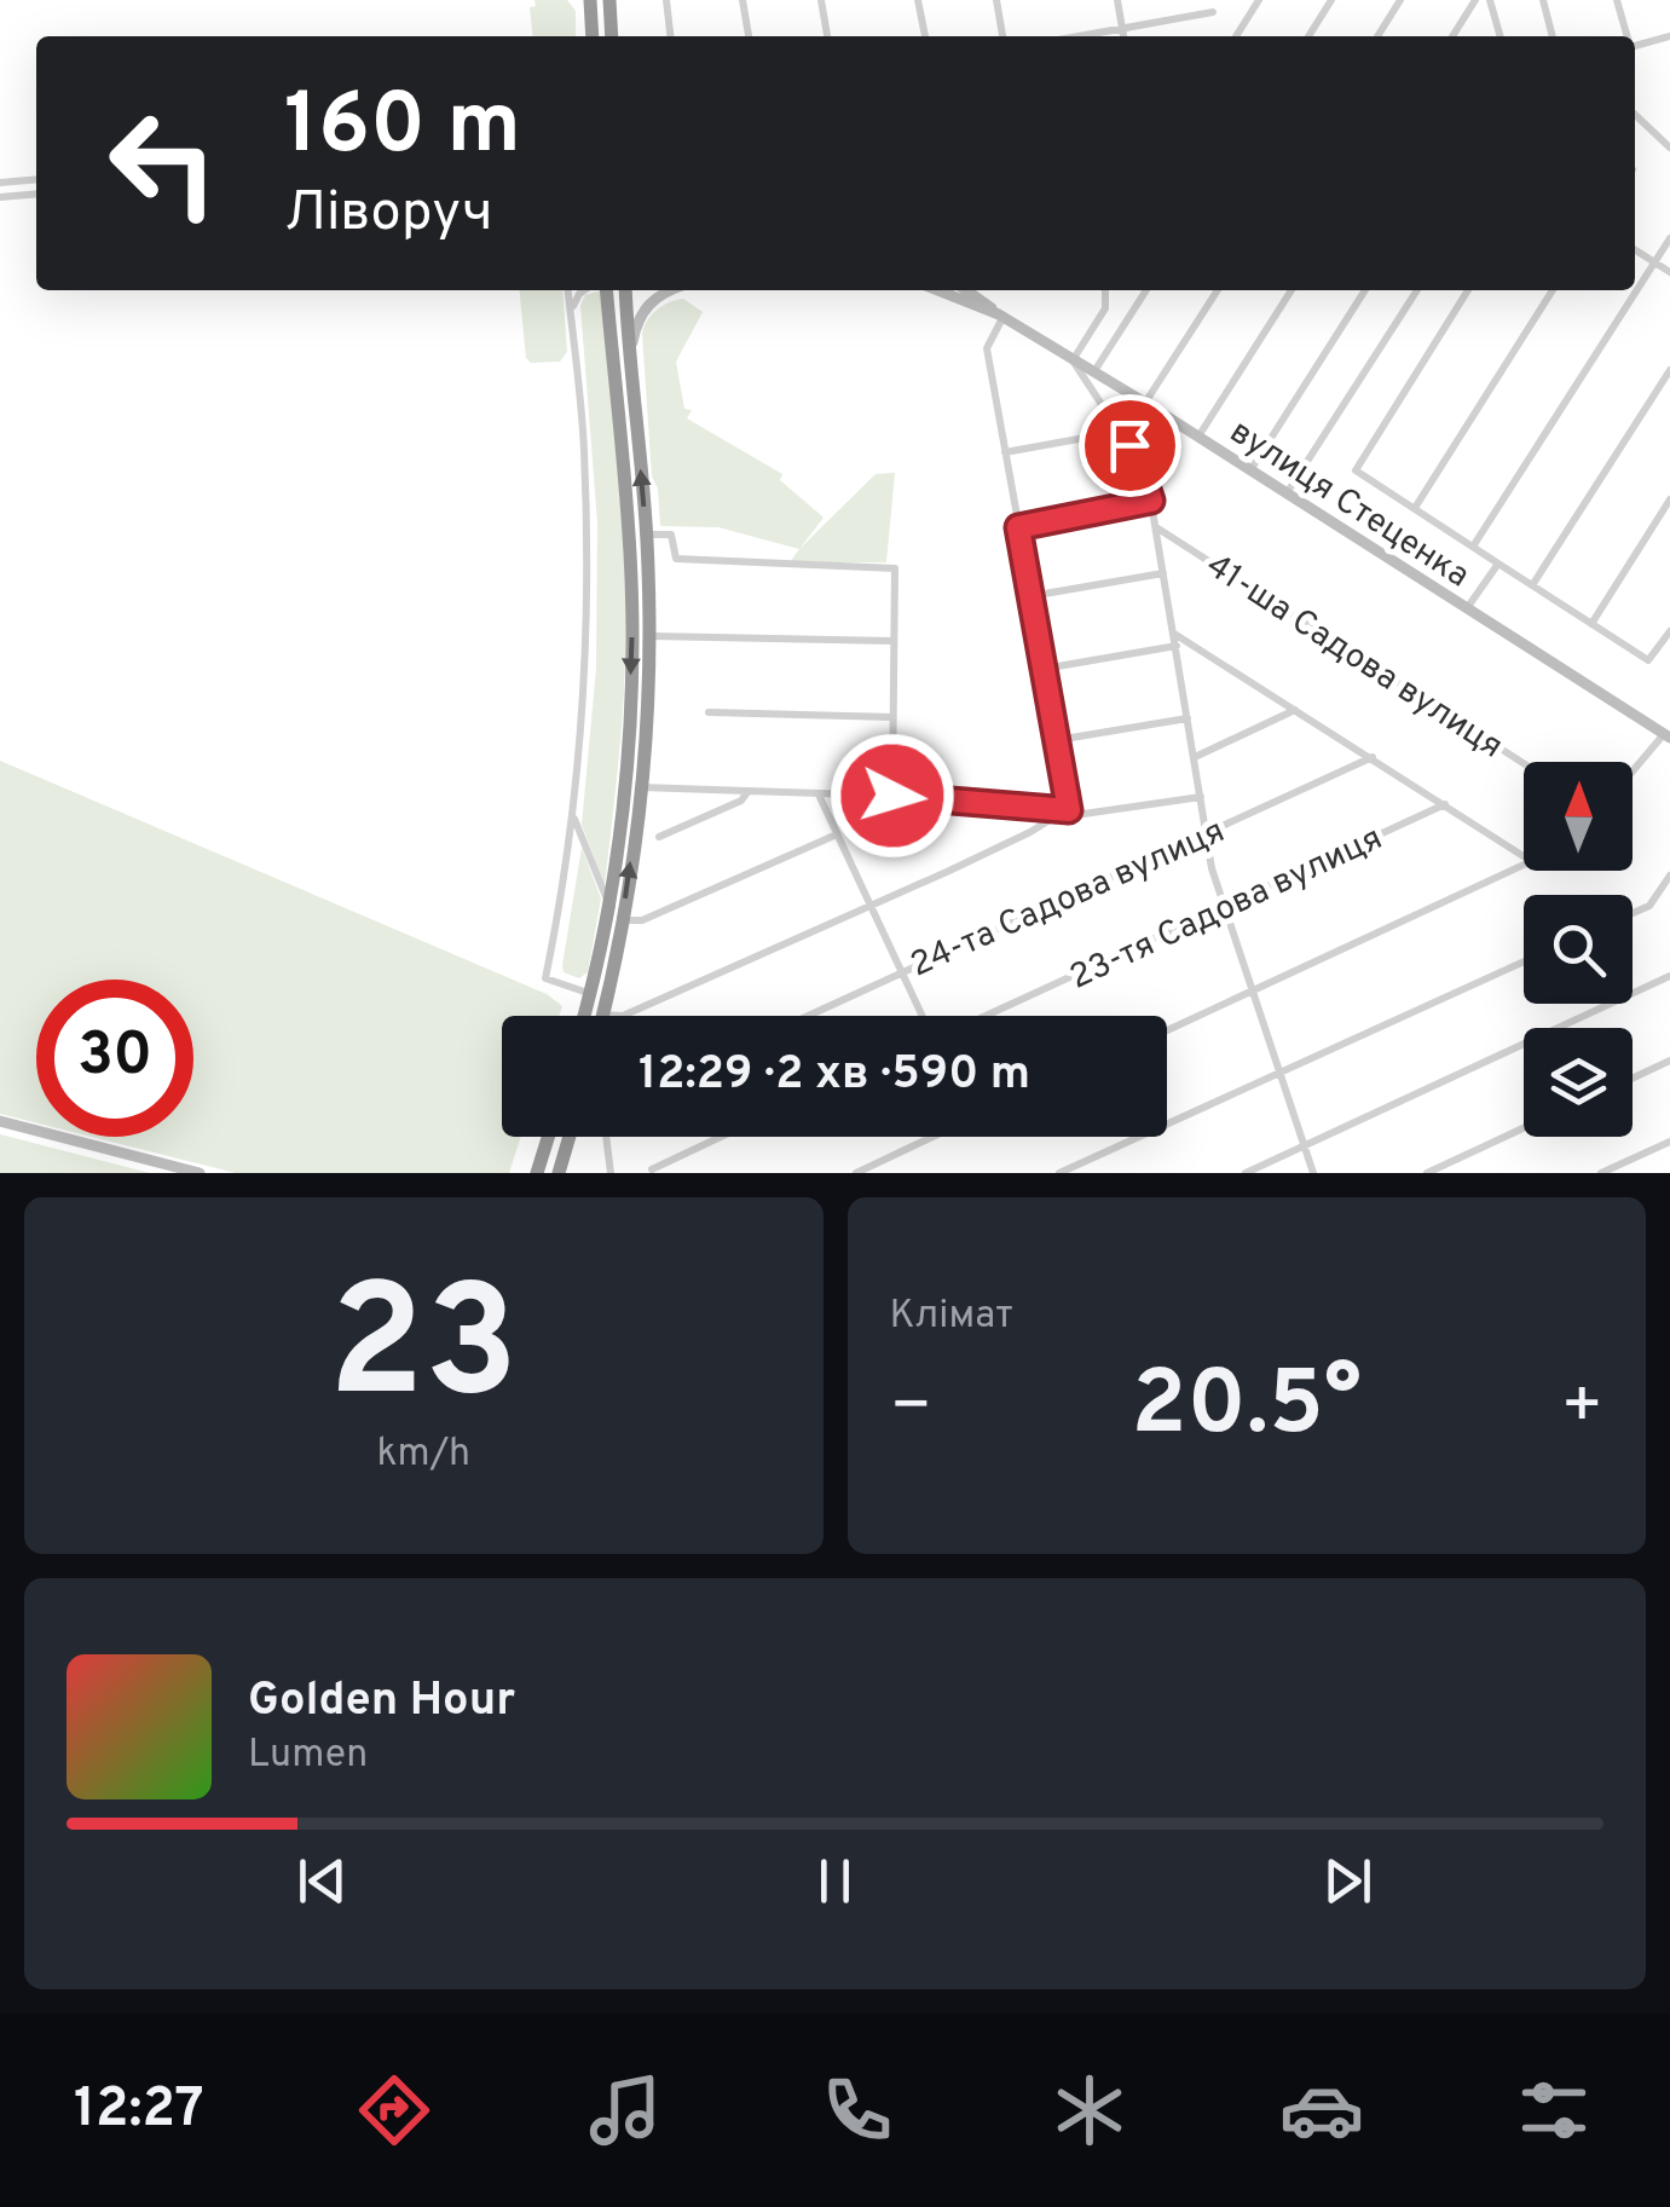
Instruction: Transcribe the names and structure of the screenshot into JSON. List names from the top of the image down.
{
  "streets": {
    "main road": ["вулиця Стеценка"],
    "street": ["41-ша Садова вулиця", "24-та Садова вулиця", "23-тя Садова вулиця"]
  },
  "north": "top",
  "page": {
    "turn": ["160 m", "Ліворуч"],
    "limit": "30",
    "trip": "12:29 · 2 хв · 590 m",
    "tile": [
      ["23", "km/h"],
      "Клімат"
    ],
    "heat": ["−", "20.5°", "+"],
    "song": ["Golden Hour", "Lumen"],
    "tabs": "12:27"
  }
}
